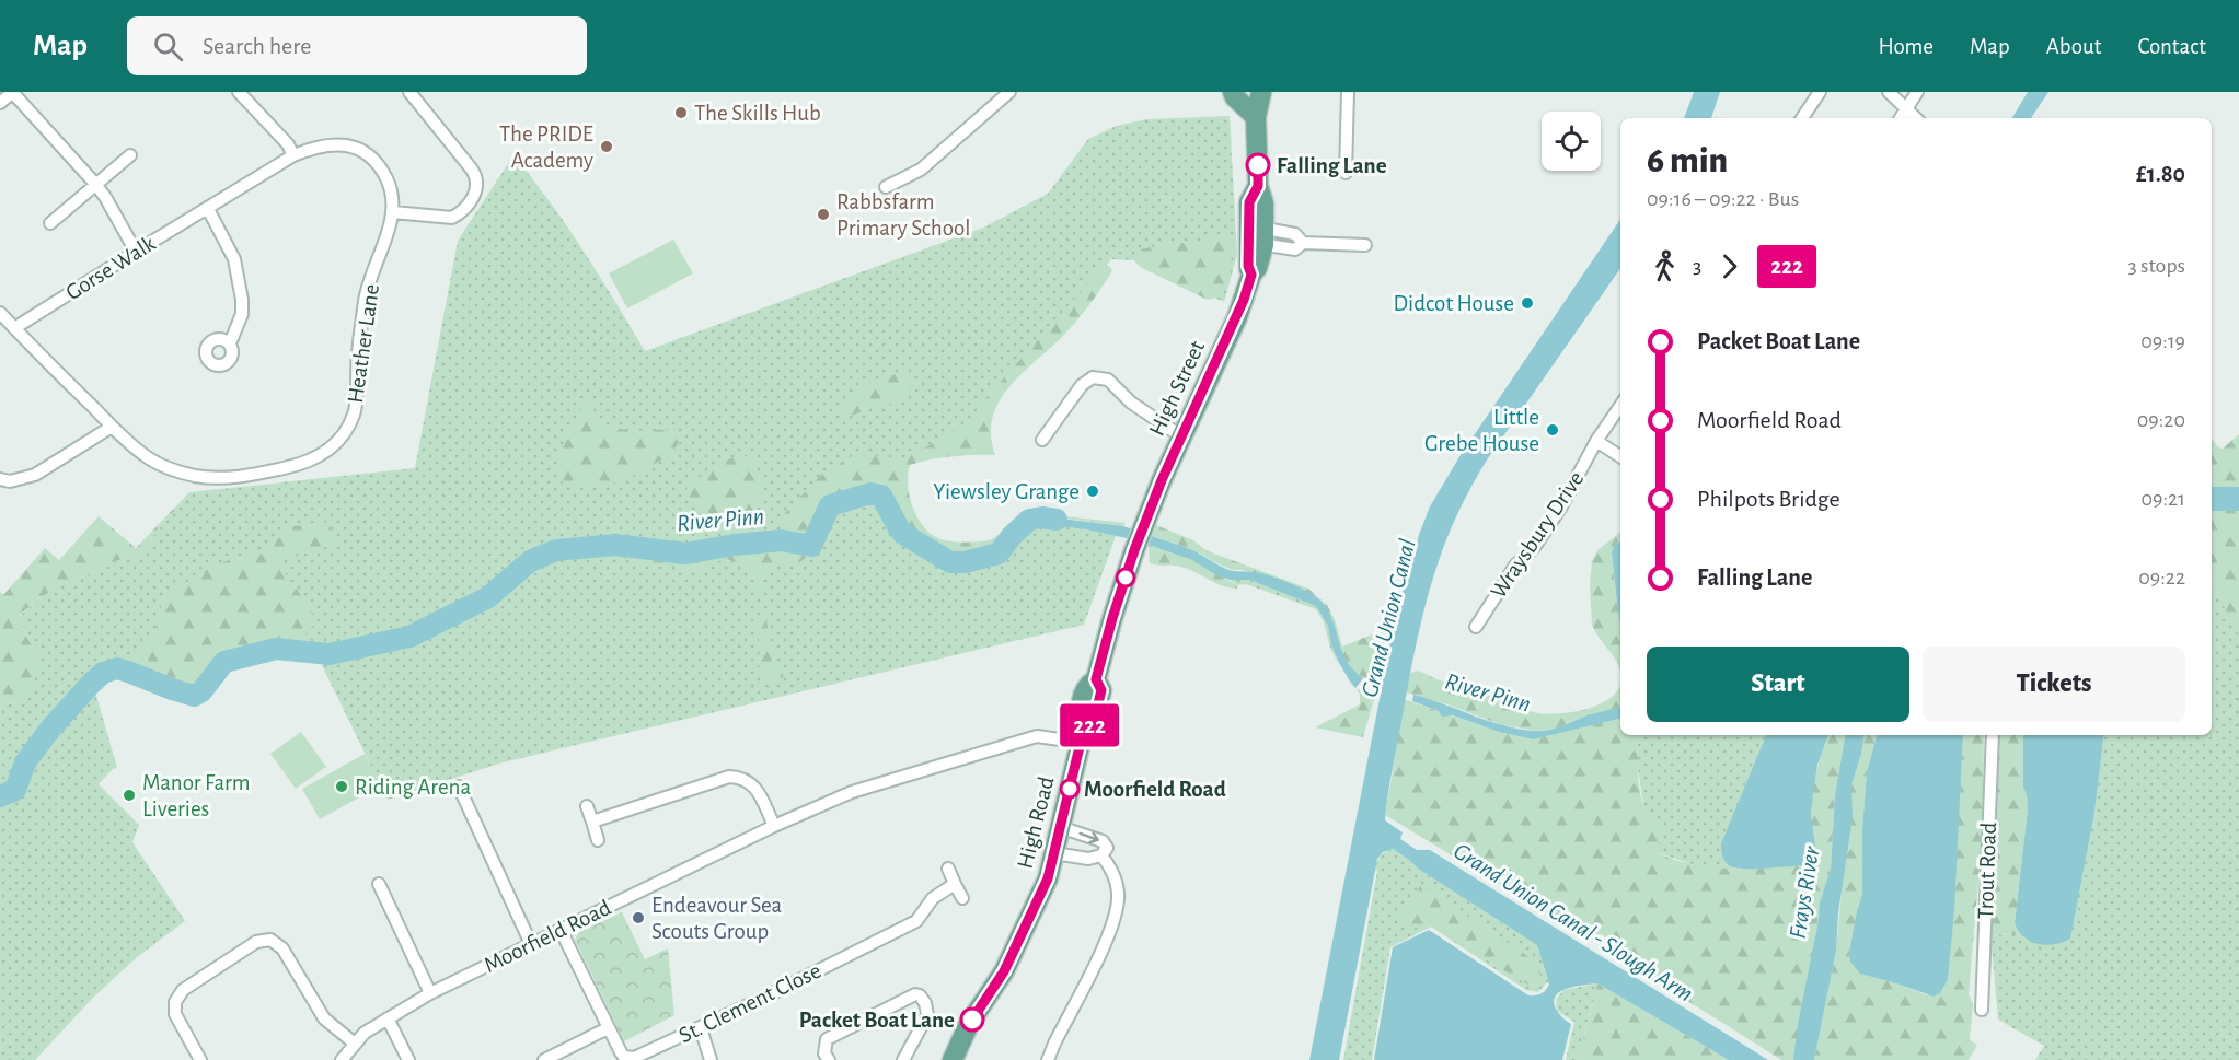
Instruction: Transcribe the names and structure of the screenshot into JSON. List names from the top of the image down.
{
  "streets": {
    "main road": ["High Street", "High Road"],
    "street": [
      "Gorse Walk",
      "Heather Lane",
      "Wraysbury Drive",
      "Trout Road",
      "Moorfield Road",
      "St. Clement Close"
    ]
  },
  "crossings": [
    ["Gorse Walk", "Heather Lane"],
    ["High Street", "High Road"],
    ["High Road", "Moorfield Road"],
    ["Moorfield Road", "St. Clement Close"]
  ],
  "water": [
    "River Pinn",
    "Grand Union Canal",
    "Frays River",
    "Grand Union Canal - Slough Arm"
  ],
  "places": [
    "The Skills Hub",
    "The PRIDE Academy",
    "Falling Lane",
    "Rabbsfarm Primary School",
    "Didcot House",
    "Little Grebe House",
    "Yiewsley Grange",
    "Riding Arena",
    "Moorfield Road",
    "Manor Farm Liveries",
    "Endeavour Sea Scouts Group",
    "Packet Boat Lane"
  ],
  "lines": ["bus line 222"],
  "page": {
    "header": "Map",
    "search": "Search here",
    "nav": [
      "Home",
      "Map",
      "About",
      "Contact"
    ],
    "on_map": "222",
    "heading": ["6 min", "09:16 – 09:22 · Bus", "£1.80"],
    "legs": ["3", "222", "3 stops"],
    "list": [
      {
        "name": "Packet Boat Lane",
        "value": "09:19"
      },
      {
        "name": "Moorfield Road",
        "value": "09:20"
      },
      {
        "name": "Philpots Bridge",
        "value": "09:21"
      },
      {
        "name": "Falling Lane",
        "value": "09:22"
      }
    ],
    "buttons": ["Start", "Tickets"]
  }
}
